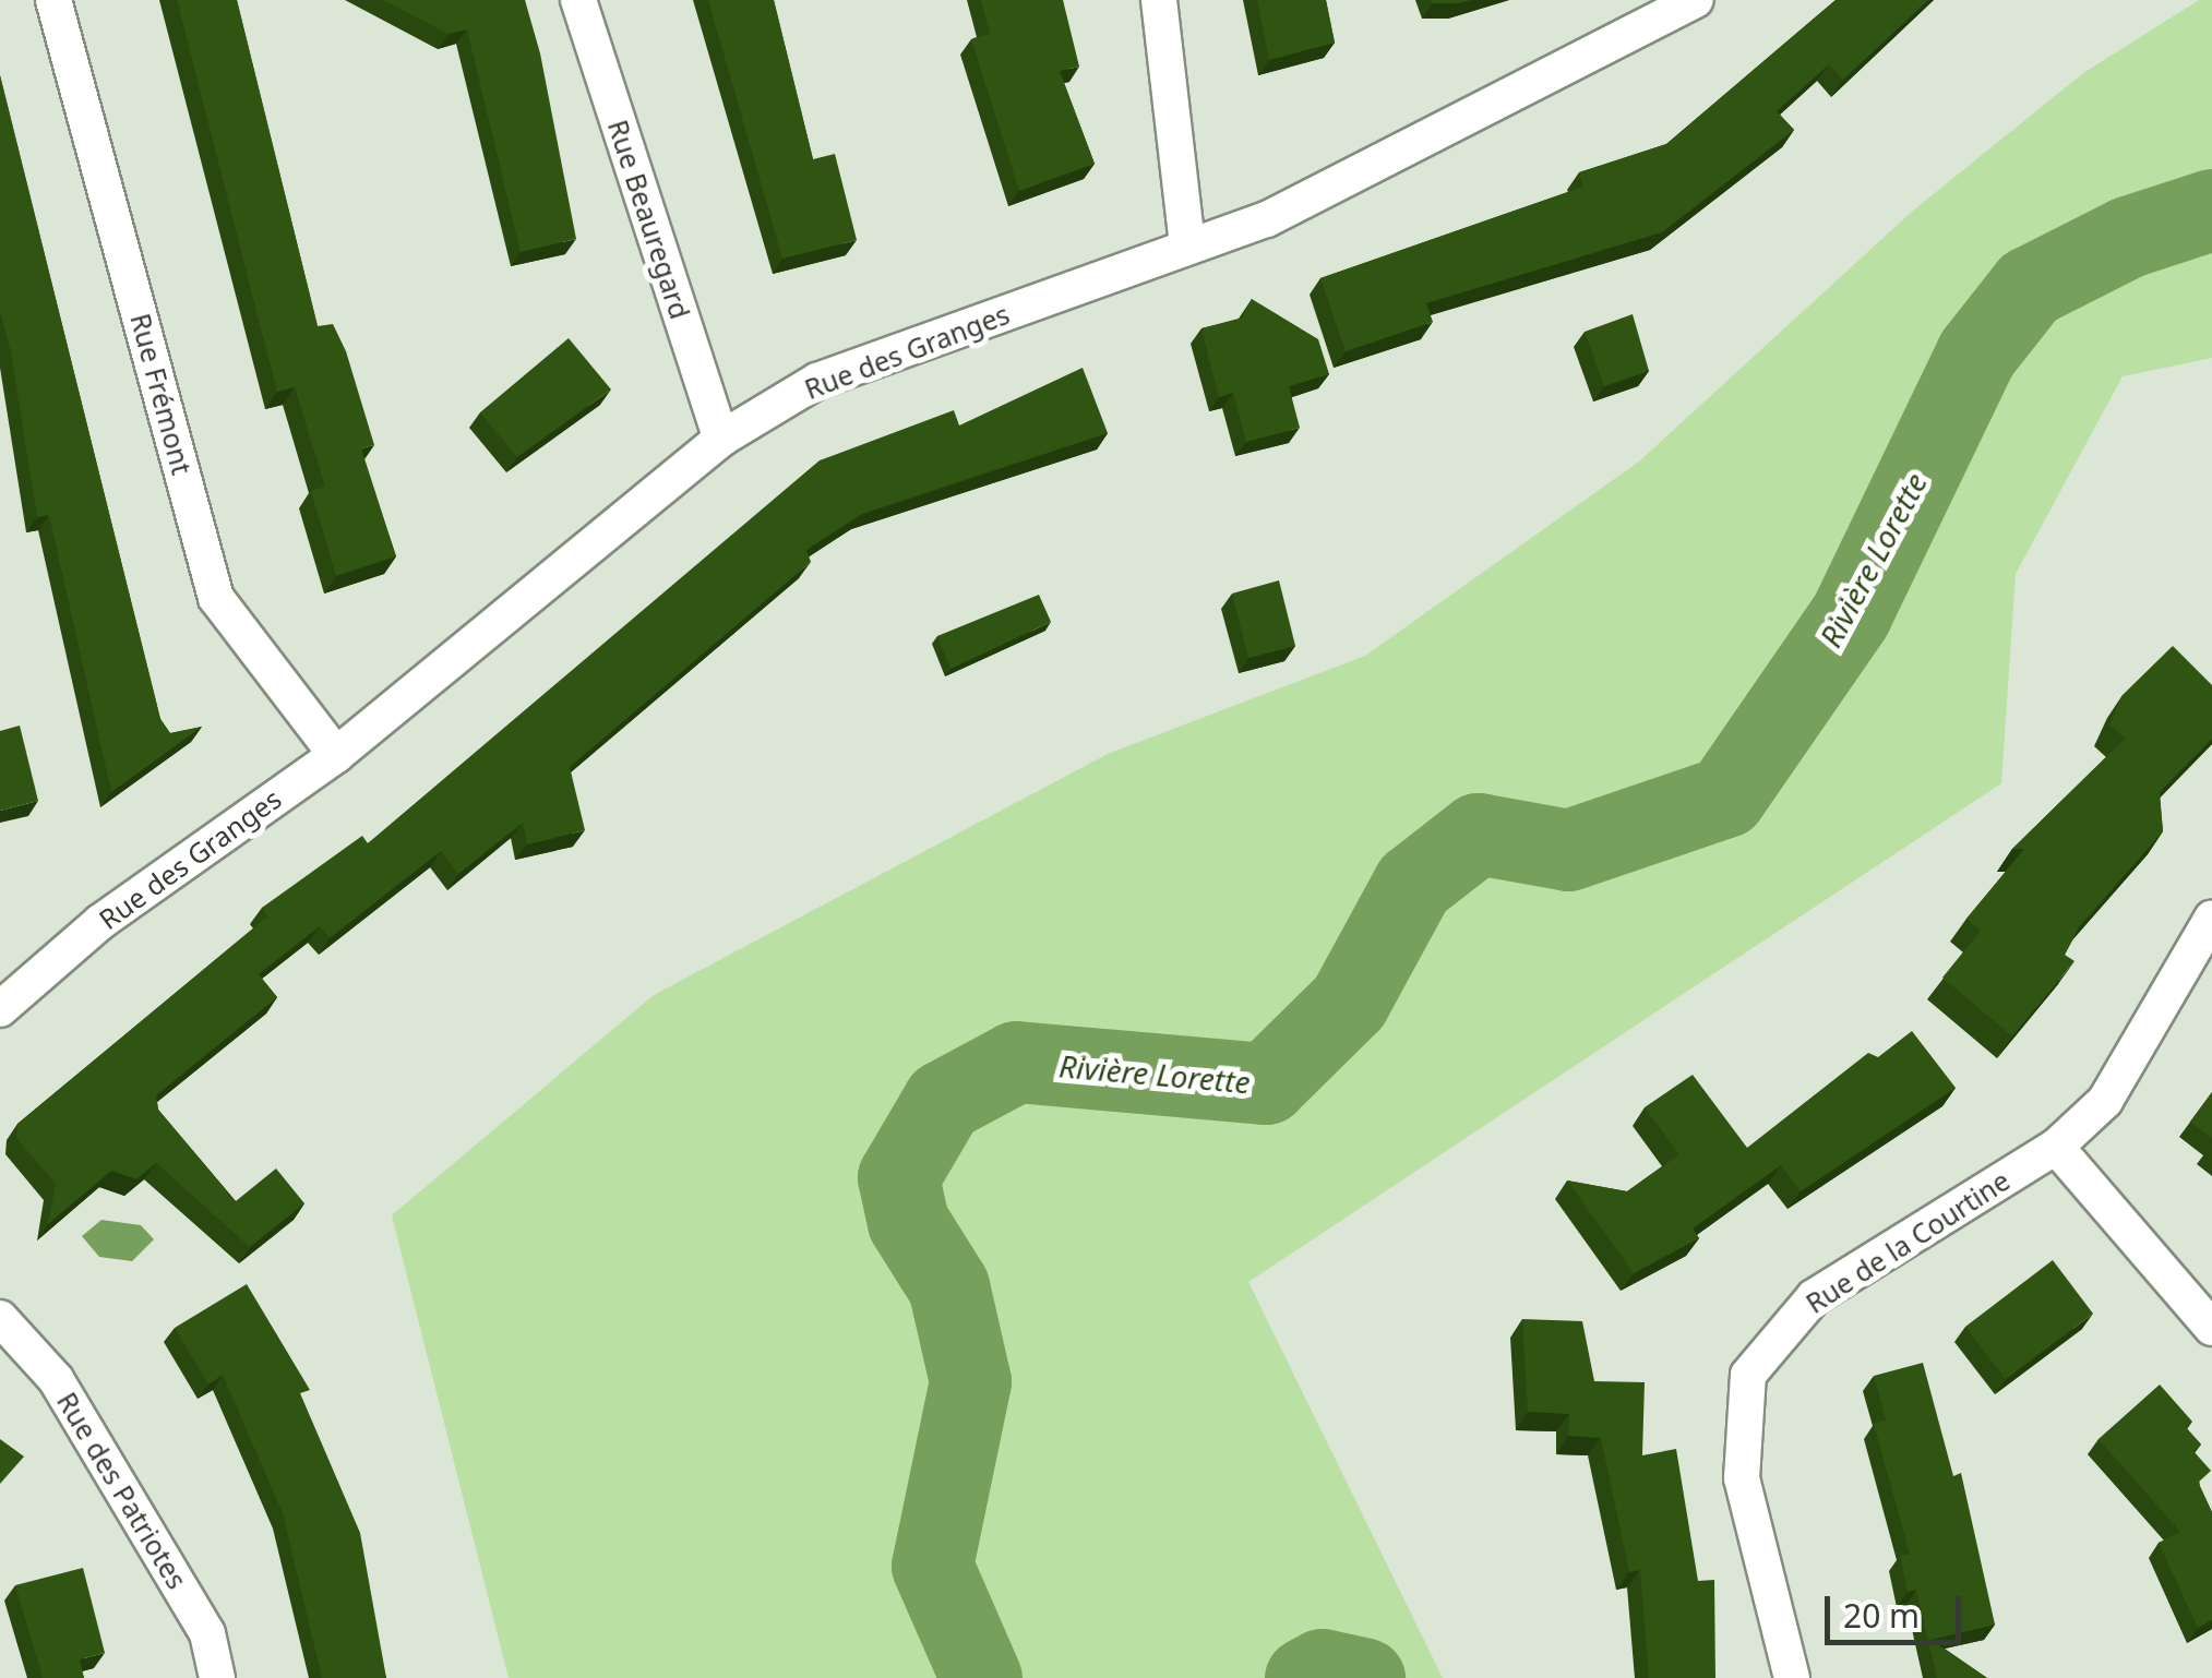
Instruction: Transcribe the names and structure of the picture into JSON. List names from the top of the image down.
{
  "streets": {
    "street": [
      "Rue Beauregard",
      "Rue des Granges",
      "Rue Frémont",
      "Rue de la Courtine",
      "Rue des Patriotes"
    ]
  },
  "crossings": [
    ["Rue Beauregard", "Rue des Granges"],
    ["Rue des Granges", "Rue Frémont"]
  ],
  "water": ["Rivière Lorette"],
  "scale_bar": "20 m"
}
